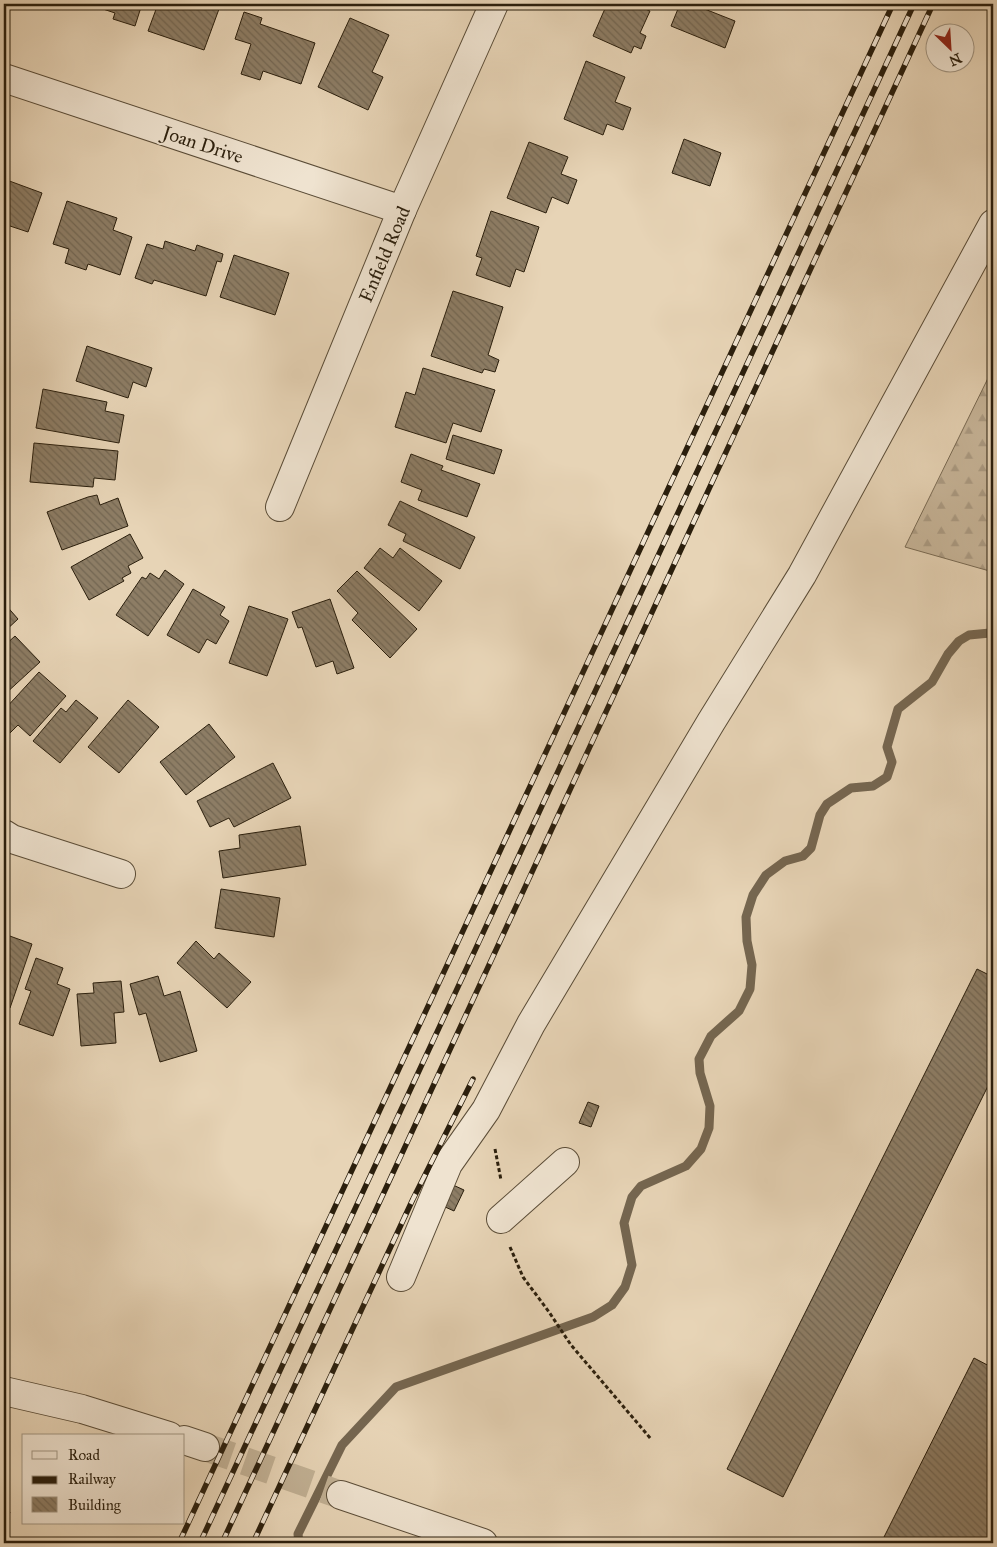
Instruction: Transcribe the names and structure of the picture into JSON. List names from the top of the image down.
{
  "streets": {
    "street": ["Joan Drive", "Enfield Road"]
  },
  "crossings": [
    ["Joan Drive", "Enfield Road"]
  ],
  "legend": ["Road", "Railway", "Building"],
  "north": "bottom right"
}
